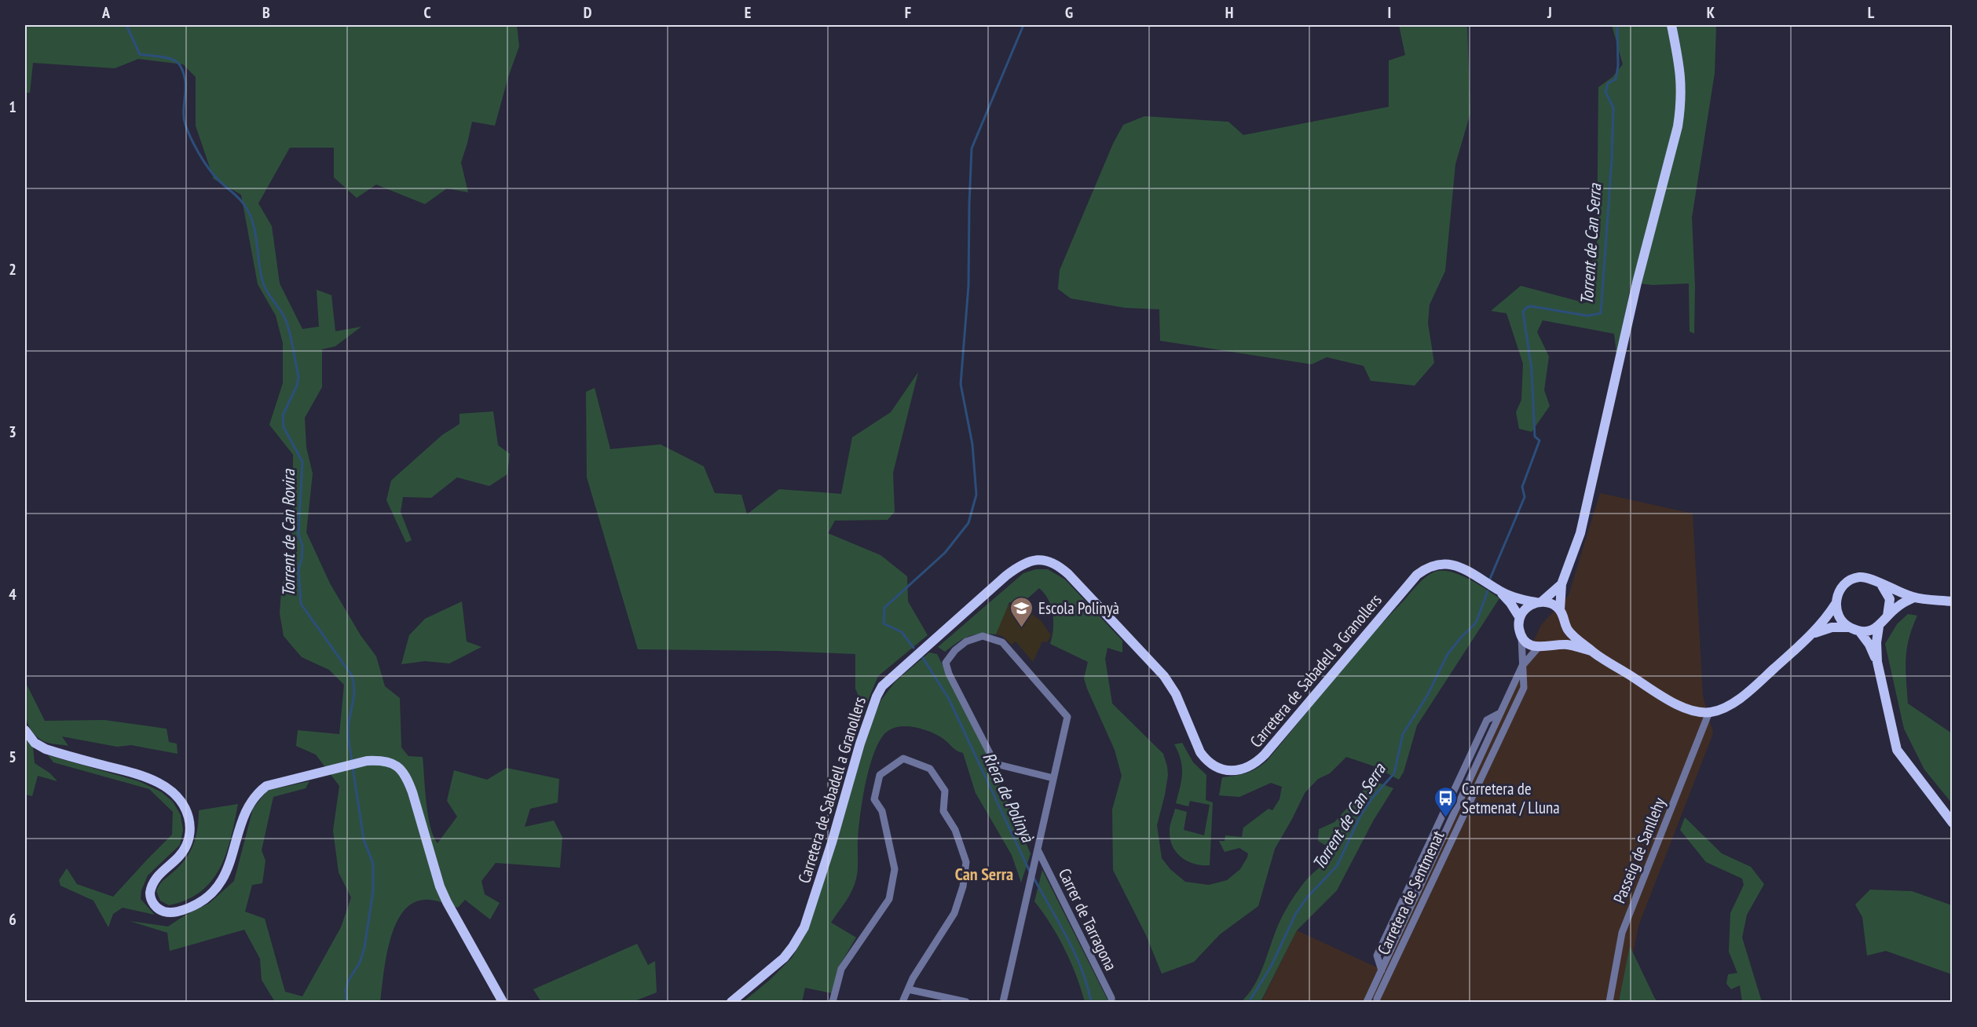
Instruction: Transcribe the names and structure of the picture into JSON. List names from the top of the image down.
{
  "streets": {
    "main road": ["Carretera de Sabadell a Granollers"],
    "street": ["Passeig de Sanllehy", "Carretera de Sentmenat", "Carrer de Tarragona"]
  },
  "districts": ["Can Serra"],
  "water": ["Torrent de Can Serra", "Torrent de Can Rovira", "Riera de Polinyà"],
  "places": {
    "school or university": ["Escola Polinyà"],
    "bus stop": ["Carretera de Setmenat / Lluna"]
  },
  "grid": {
    "columns": [
      "A",
      "B",
      "C",
      "D",
      "E",
      "F",
      "G",
      "H",
      "I",
      "J",
      "K",
      "L"
    ],
    "rows": [
      "1",
      "2",
      "3",
      "4",
      "5",
      "6"
    ]
  }
}
